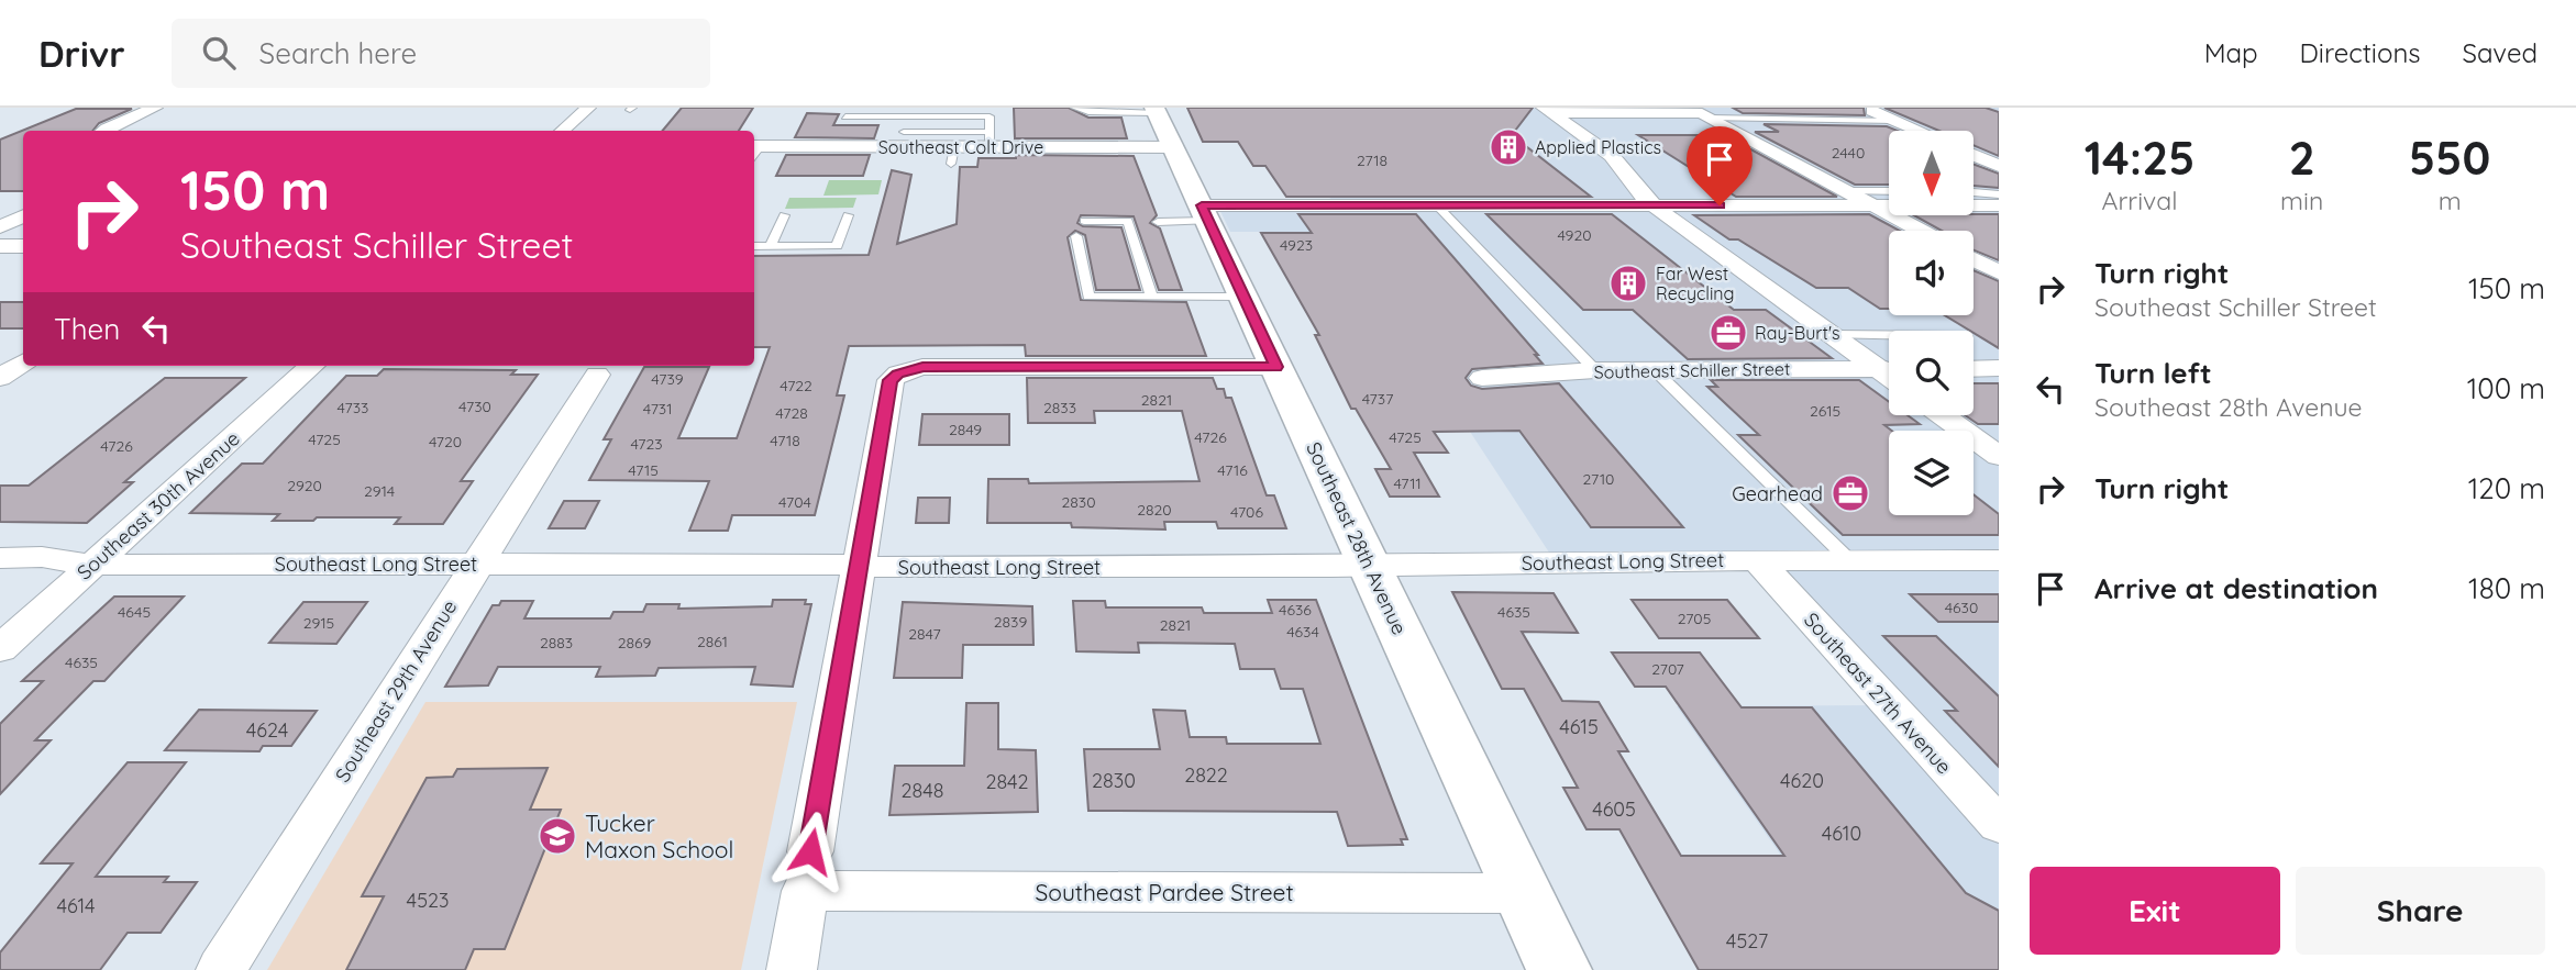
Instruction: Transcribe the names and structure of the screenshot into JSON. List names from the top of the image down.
{
  "streets": {
    "street": [
      "Southeast Colt Drive",
      "Southeast Schiller Street",
      "Southeast 30th Avenue",
      "Southeast 28th Avenue",
      "Southeast Long Street",
      "Southeast 29th Avenue",
      "Southeast 27th Avenue",
      "Southeast Pardee Street"
    ]
  },
  "crossings": [
    ["Southeast Colt Drive", "Southeast 28th Avenue"],
    ["Southeast 30th Avenue", "Southeast Long Street"],
    ["Southeast 28th Avenue", "Southeast Long Street"],
    ["Southeast 28th Avenue", "Southeast Pardee Street"],
    ["Southeast Long Street", "Southeast 29th Avenue"],
    ["Southeast Long Street", "Southeast 27th Avenue"]
  ],
  "places": {
    "building": ["Applied Plastics", "Far West Recycling"],
    "office": ["Ray-Burt's", "Gearhead"],
    "school or university": ["Tucker Maxon School"]
  },
  "house_numbers": [
    "2440",
    "2718",
    "4920",
    "4923",
    "4739",
    "4722",
    "4737",
    "2821",
    "4730",
    "4733",
    "2833",
    "4731",
    "2615",
    "4728",
    "2849",
    "4726",
    "4725",
    "4725",
    "4718",
    "4720",
    "4723",
    "4726",
    "4715",
    "4716",
    "2710",
    "4711",
    "2920",
    "2914",
    "4704",
    "2830",
    "2820",
    "4706",
    "4630",
    "4636",
    "4645",
    "4635",
    "2705",
    "2839",
    "2915",
    "2821",
    "4634",
    "2847",
    "2861",
    "2883",
    "2869",
    "4635",
    "2707",
    "4615",
    "4624",
    "2822",
    "2830",
    "4620",
    "2842",
    "2848",
    "4605",
    "4610",
    "4523",
    "4614",
    "4527"
  ],
  "north": "bottom",
  "page": {
    "header": "Drivr",
    "search": "Search here",
    "nav": ["Map", "Directions", "Saved"],
    "eta": [
      "14:25",
      "Arrival",
      "2",
      "min",
      "550",
      "m"
    ],
    "turn": ["150 m", "Southeast Schiller Street"],
    "list": [
      {
        "name": "Turn right",
        "note": "Southeast Schiller Street",
        "value": "150 m"
      },
      {
        "name": "Turn left",
        "note": "Southeast 28th Avenue",
        "value": "100 m"
      },
      {
        "name": "Turn right",
        "value": "120 m"
      },
      {
        "name": "Arrive at destination",
        "value": "180 m"
      }
    ],
    "then": "Then",
    "buttons": ["Exit", "Share"]
  }
}
